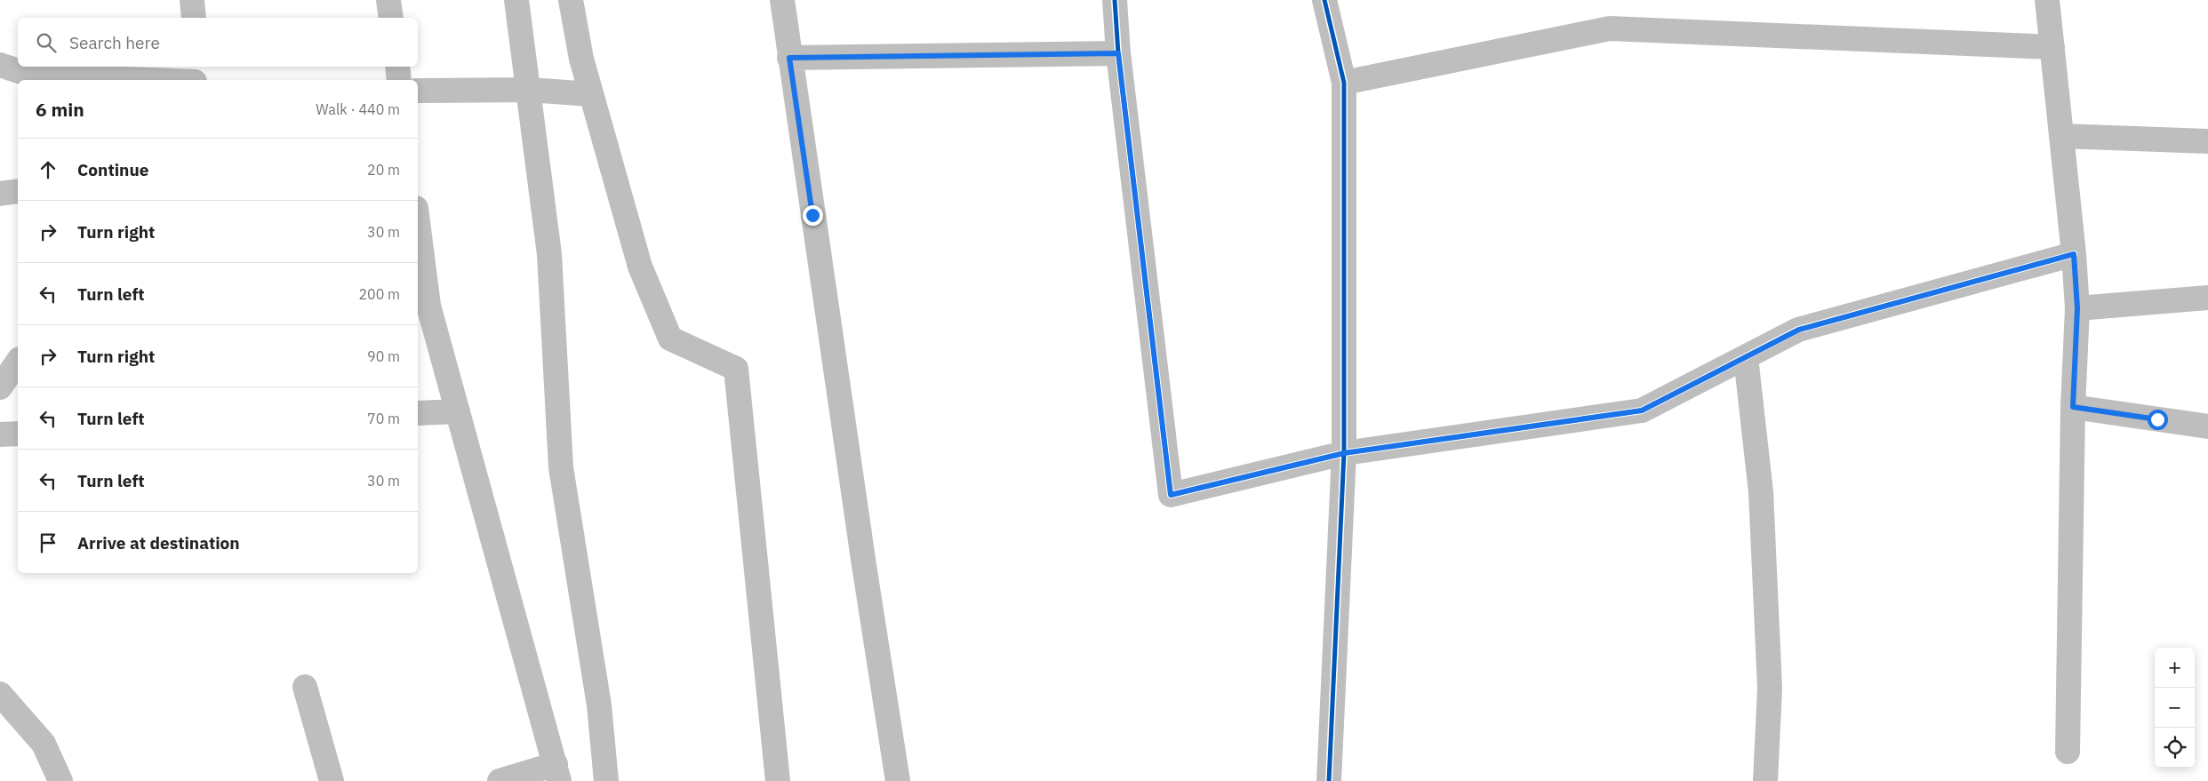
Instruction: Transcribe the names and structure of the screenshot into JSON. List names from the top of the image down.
{
  "page": {
    "search": "Search here",
    "heading": ["6 min", "Walk · 440 m"],
    "list": [
      ["Continue", "20 m"],
      ["Turn right", "30 m"],
      ["Turn left", "200 m"],
      ["Turn right", "90 m"],
      ["Turn left", "70 m"],
      ["Turn left", "30 m"],
      "Arrive at destination"
    ],
    "map_buttons": ["+", "−"]
  }
}
